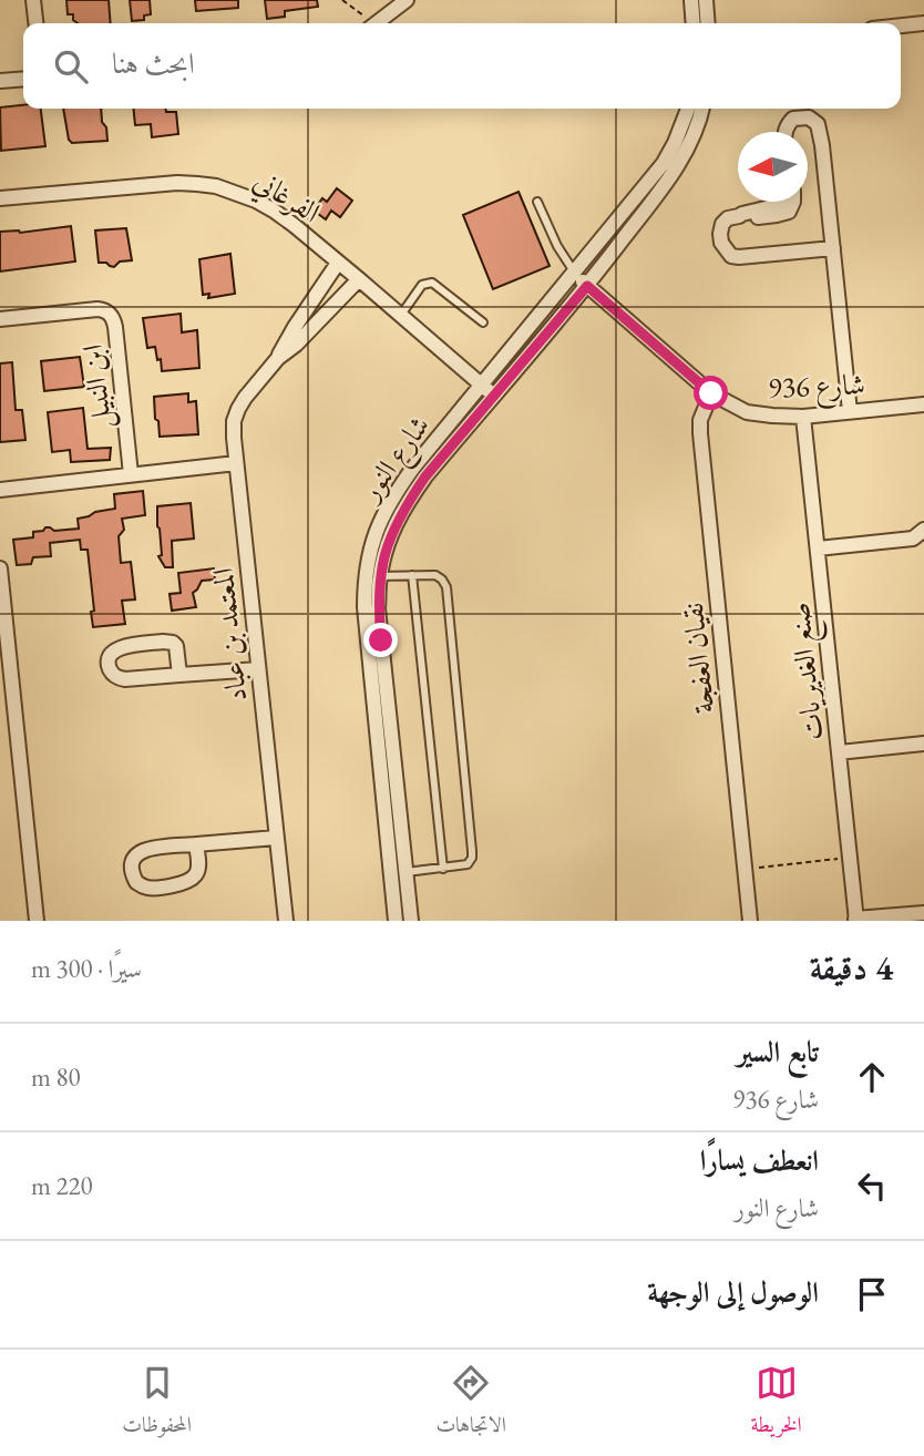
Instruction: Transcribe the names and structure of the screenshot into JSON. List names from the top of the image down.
{
  "streets": {
    "street": [
      "الفرغاني",
      "شارع 936",
      "ابن النبيل",
      "شارع النور",
      "المعتمد بن عباد",
      "نقيان العفجة",
      "صنع الغديريات"
    ]
  },
  "crossings": [
    ["الفرغاني", "شارع النور"],
    ["الفرغاني", "المعتمد بن عباد"],
    ["شارع 936", "شارع النور"],
    ["شارع 936", "نقيان العفجة"],
    ["شارع 936", "صنع الغديريات"]
  ],
  "north": "left",
  "page": {
    "search": "ابحث هنا",
    "heading": ["4 دقيقة", "سيرًا · 300 m"],
    "list": [
      ["تابع السير", "شارع 936", "80 m"],
      ["انعطف يسارًا", "شارع النور", "220 m"],
      "الوصول إلى الوجهة"
    ],
    "nav": ["الخريطة", "الاتجاهات", "المحفوظات"]
  }
}
